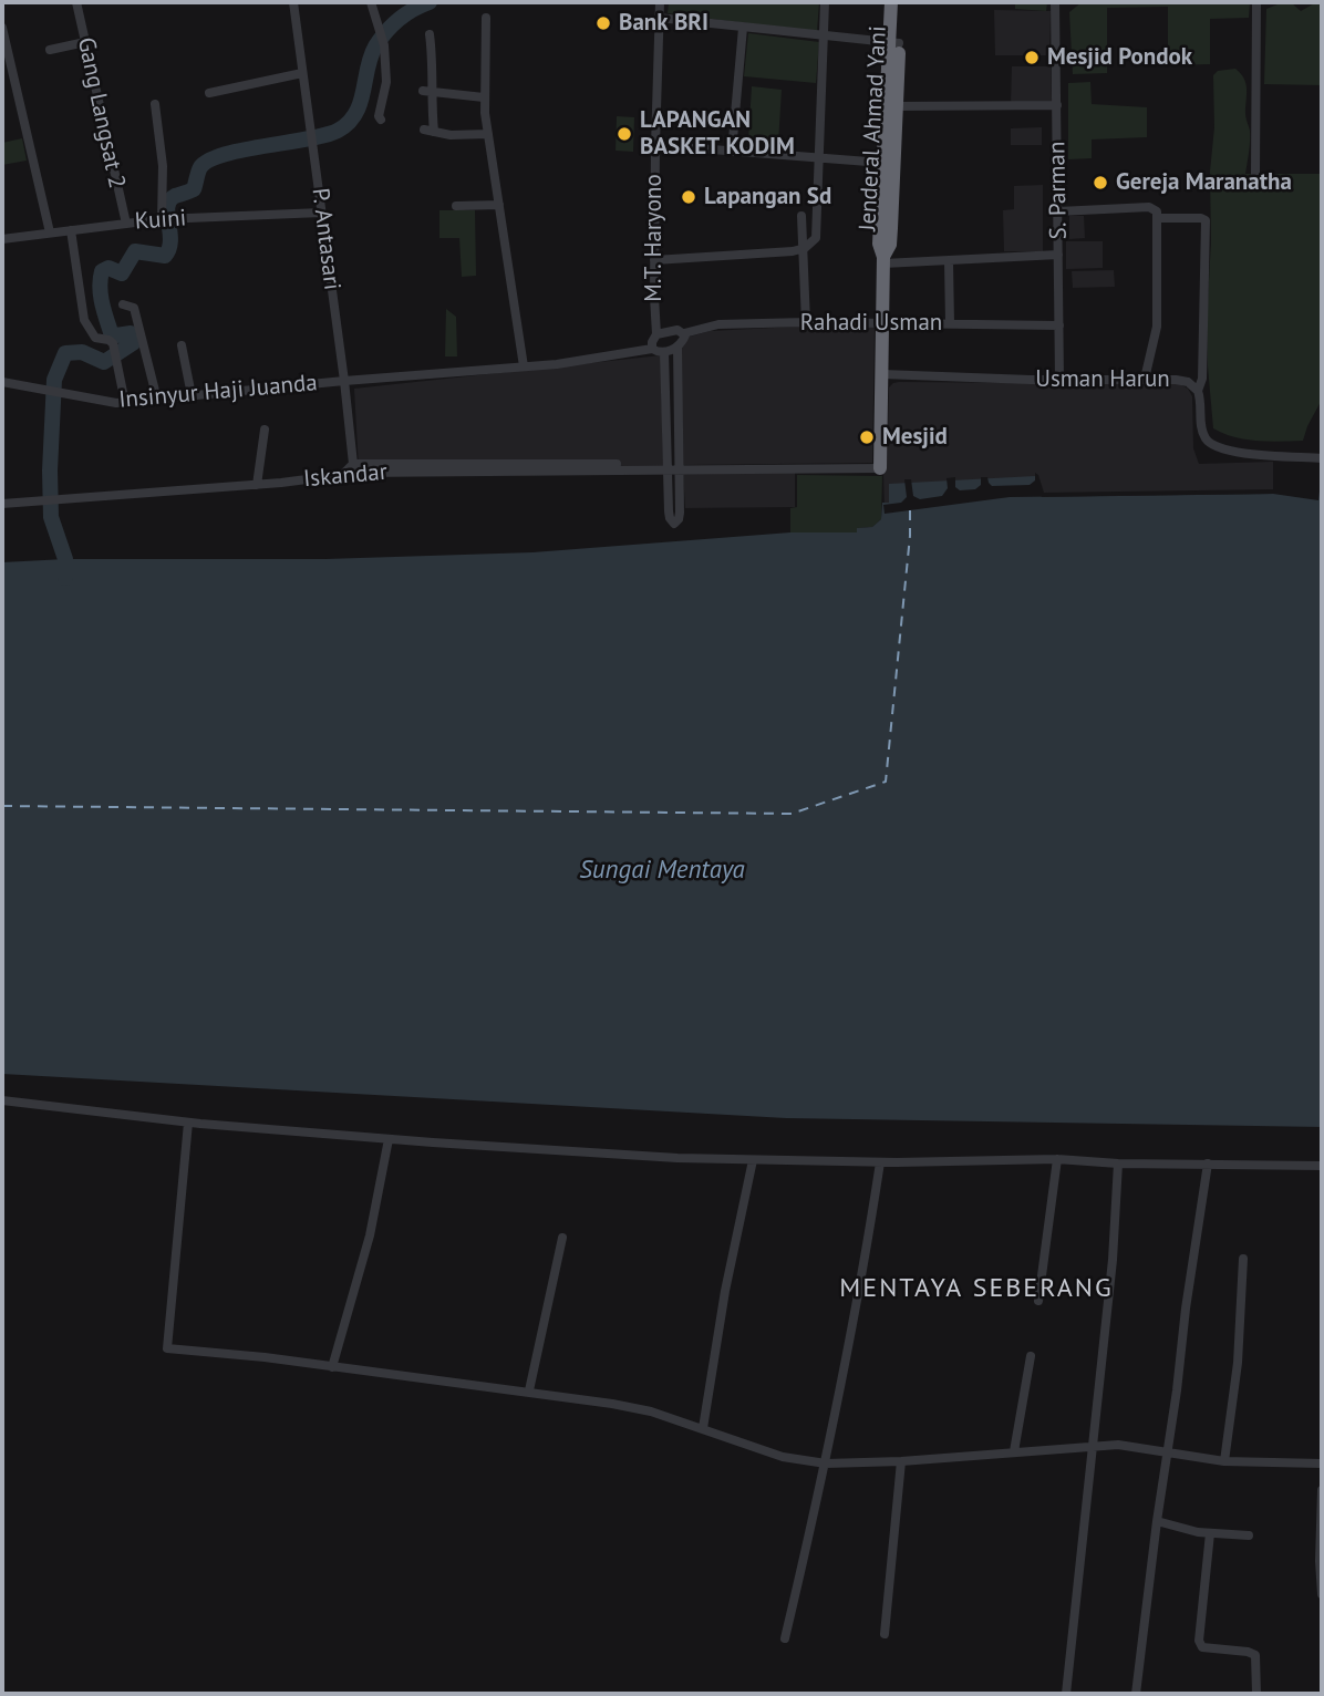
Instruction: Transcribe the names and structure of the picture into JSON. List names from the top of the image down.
{
  "streets": {
    "highway": ["Jenderal Ahmad Yani"],
    "street": [
      "Gang Langsat 2",
      "S. Parman",
      "Kuini",
      "M.T. Haryono",
      "P. Antasari",
      "Rahadi Usman",
      "Usman Harun",
      "Insinyur Haji Juanda",
      "Iskandar"
    ]
  },
  "crossings": [
    ["Gang Langsat 2", "Kuini"],
    ["Jenderal Ahmad Yani", "Rahadi Usman"],
    ["Jenderal Ahmad Yani", "Usman Harun"],
    ["Jenderal Ahmad Yani", "Iskandar"],
    ["S. Parman", "Rahadi Usman"],
    ["S. Parman", "Usman Harun"],
    ["Kuini", "P. Antasari"],
    ["M.T. Haryono", "Rahadi Usman"],
    ["P. Antasari", "Insinyur Haji Juanda"],
    ["P. Antasari", "Iskandar"]
  ],
  "districts": ["MENTAYA SEBERANG"],
  "water": ["Sungai Mentaya"],
  "places": [
    "Bank BRI",
    "Mesjid Pondok",
    "LAPANGAN BASKET KODIM",
    "Gereja Maranatha",
    "Lapangan Sd",
    "Mesjid"
  ]
}
